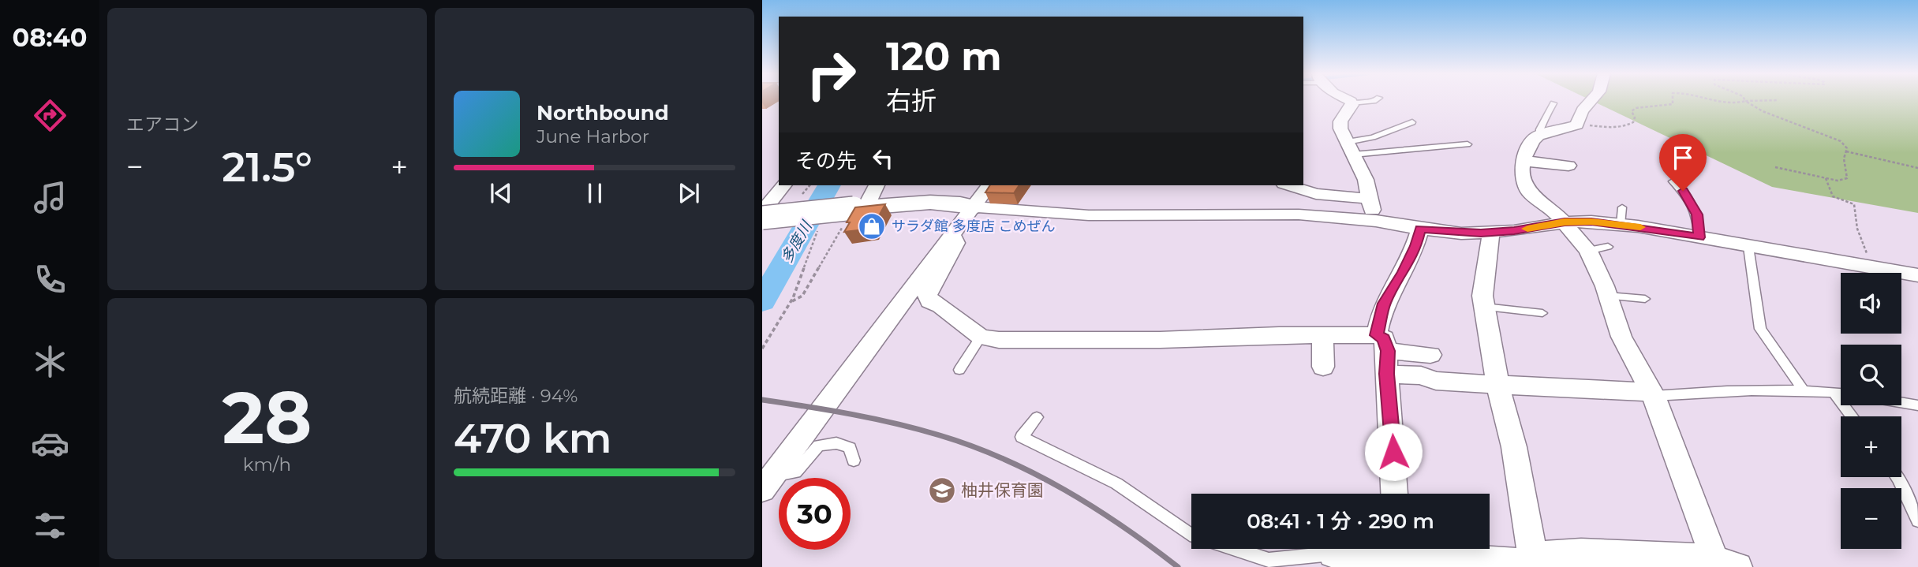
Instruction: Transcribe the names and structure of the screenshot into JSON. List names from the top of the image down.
{
  "water": ["多度川"],
  "places": {
    "shop": ["サラダ館 多度店 こめぜん"],
    "school or university": ["柚井保育園"]
  },
  "page": {
    "tabs": "08:40",
    "tile": [
      "エアコン",
      ["28", "km/h"],
      ["航続距離 · 94%", "470 km"]
    ],
    "turn": ["120 m", "右折"],
    "song": ["Northbound", "June Harbor"],
    "then": "その先",
    "heat": ["−", "21.5°", "+"],
    "map_buttons": ["+", "−"],
    "limit": "30",
    "trip": "08:41 · 1 分 · 290 m"
  }
}
